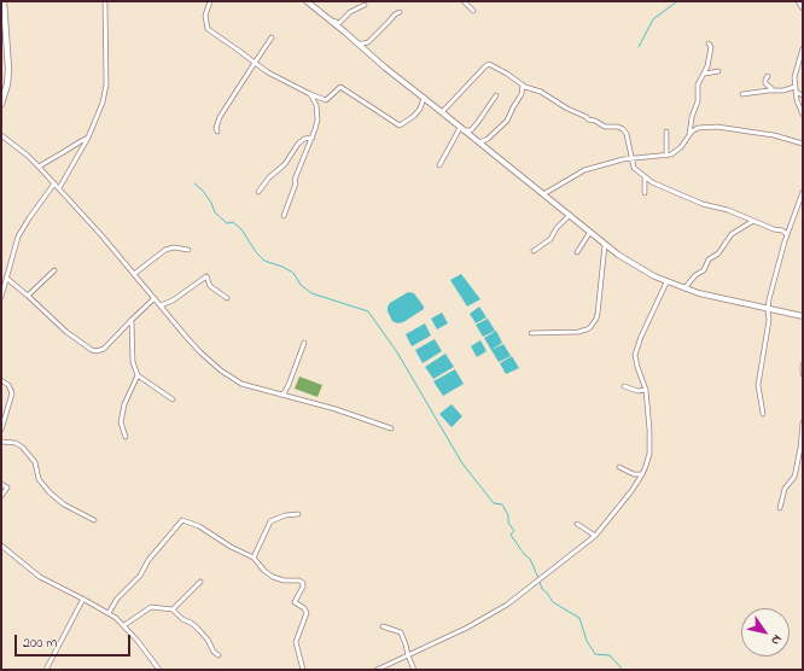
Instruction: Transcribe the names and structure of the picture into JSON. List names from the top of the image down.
{
  "scale_bar": "200 m",
  "north": "bottom right"
}
